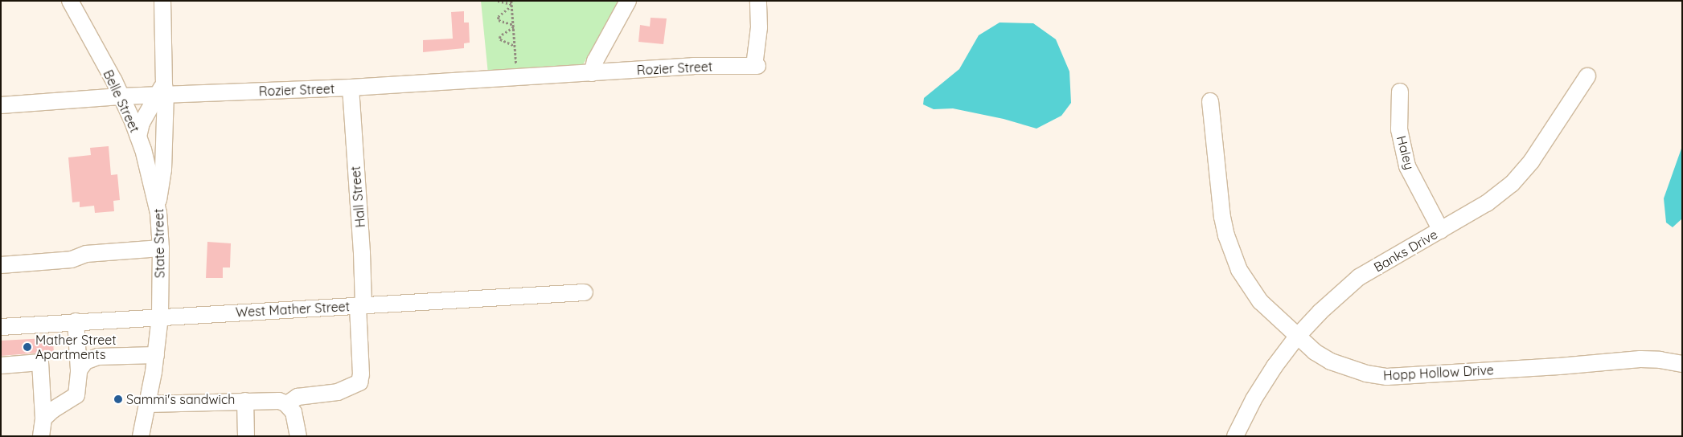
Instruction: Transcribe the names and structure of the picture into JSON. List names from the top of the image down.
{
  "streets": {
    "street": [
      "Rozier Street",
      "Belle Street",
      "Haley",
      "Hall Street",
      "State Street",
      "Banks Drive",
      "West Mather Street",
      "Hopp Hollow Drive"
    ]
  },
  "crossings": [
    ["Rozier Street", "Belle Street"],
    ["Rozier Street", "Hall Street"],
    ["Rozier Street", "State Street"],
    ["Belle Street", "State Street"],
    ["Haley", "Banks Drive"],
    ["Hall Street", "West Mather Street"],
    ["State Street", "West Mather Street"],
    ["Banks Drive", "Hopp Hollow Drive"]
  ],
  "places": ["Mather Street Apartments", "Sammi's sandwich"]
}
